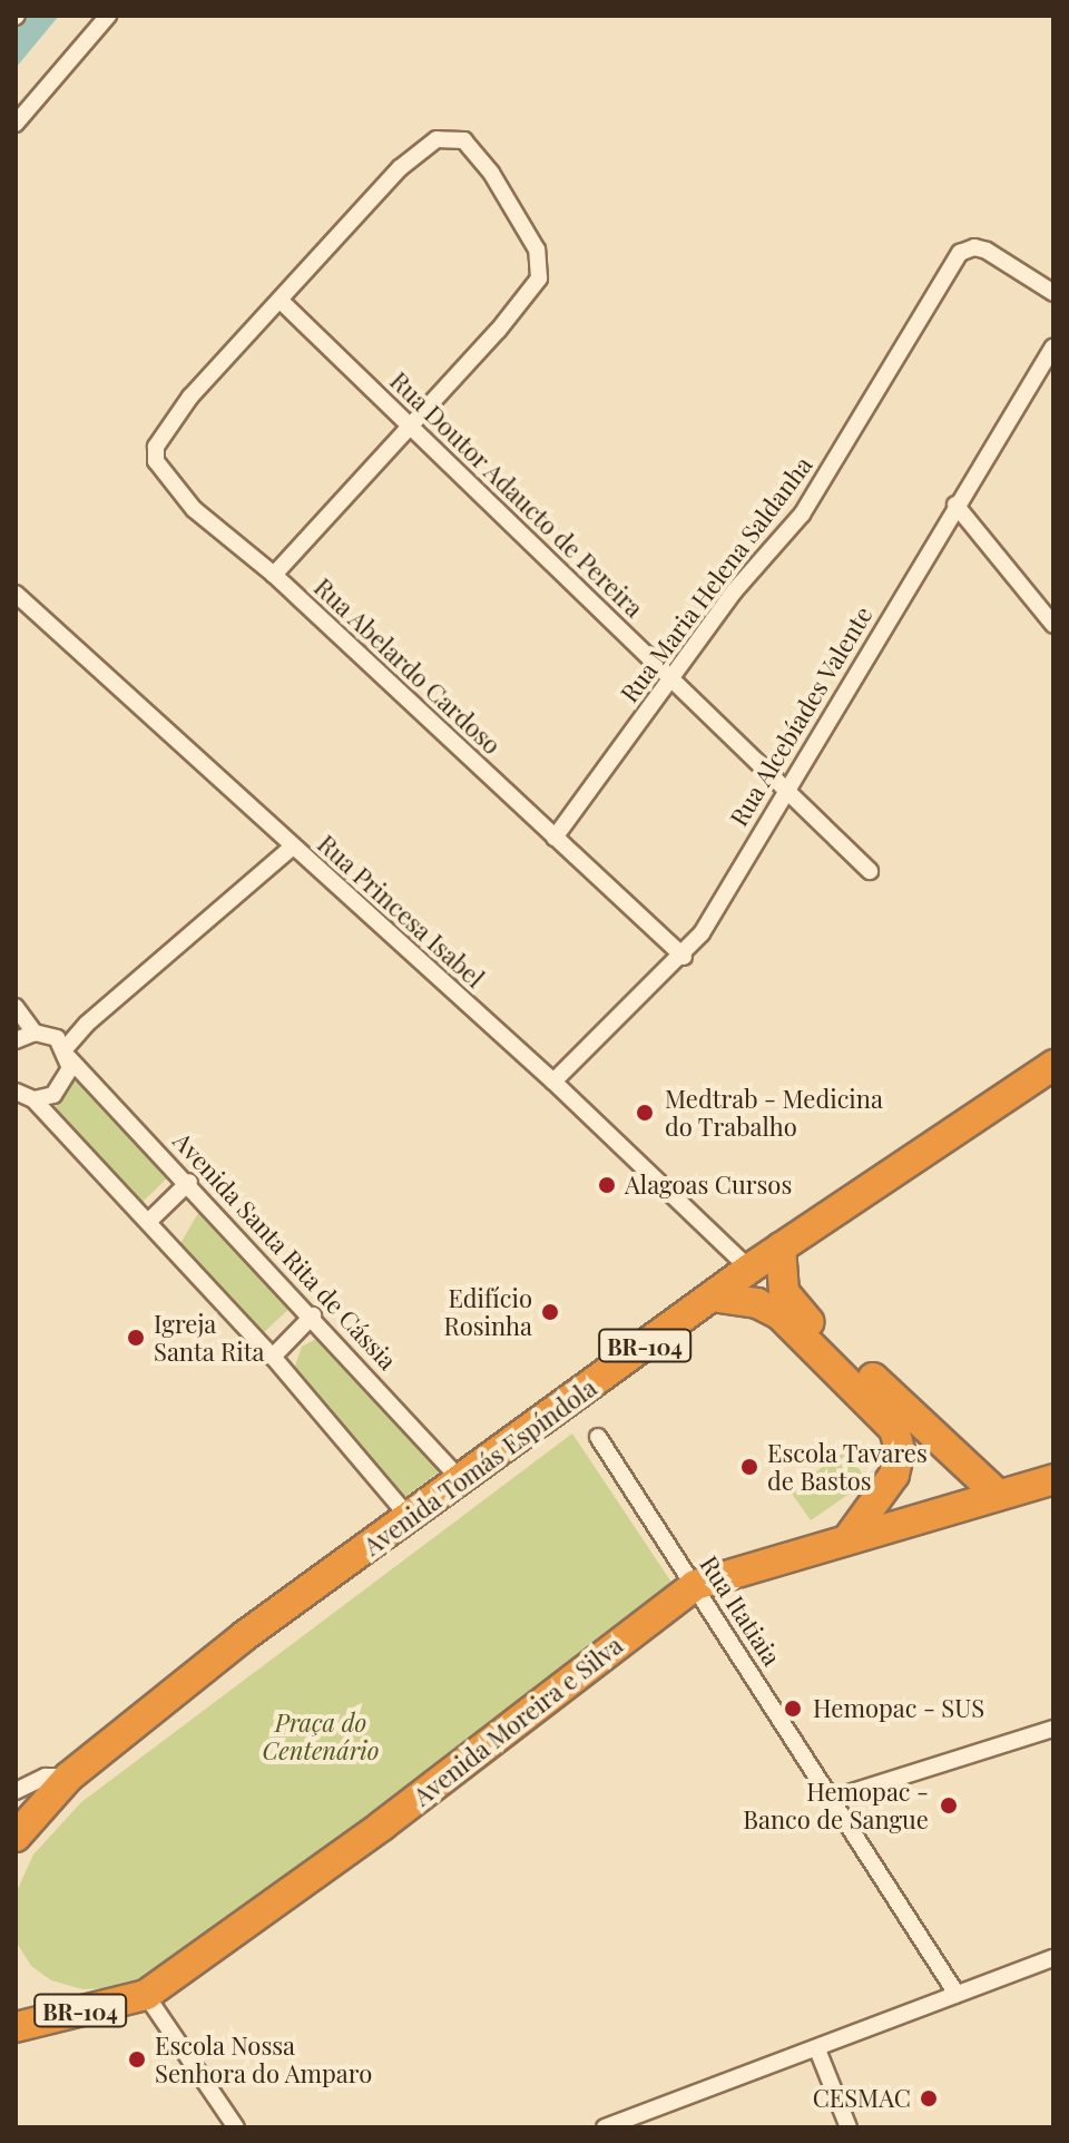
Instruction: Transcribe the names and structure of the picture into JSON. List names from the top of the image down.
{
  "streets": {
    "highway": ["BR-104", "Avenida Tomás Espíndola", "Avenida Moreira e Silva"],
    "street": [
      "Rua Doutor Adaucto de Pereira",
      "Rua Maria Helena Saldanha",
      "Rua Abelardo Cardoso",
      "Rua Alcebíades Valente",
      "Rua Princesa Isabel",
      "Avenida Santa Rita de Cássia",
      "Rua Itatiaia"
    ]
  },
  "crossings": [
    ["Rua Doutor Adaucto de Pereira", "Rua Maria Helena Saldanha"],
    ["Rua Doutor Adaucto de Pereira", "Rua Abelardo Cardoso"],
    ["Rua Doutor Adaucto de Pereira", "Rua Alcebíades Valente"],
    ["Rua Maria Helena Saldanha", "Rua Abelardo Cardoso"],
    ["Rua Abelardo Cardoso", "Rua Alcebíades Valente"],
    ["Rua Alcebíades Valente", "Rua Princesa Isabel"],
    ["Rua Princesa Isabel", "Avenida Tomás Espíndola"],
    ["Avenida Santa Rita de Cássia", "Avenida Tomás Espíndola"],
    ["Rua Itatiaia", "Avenida Moreira e Silva"]
  ],
  "parks": ["Praça do Centenário"],
  "places": [
    "Medtrab - Medicina do Trabalho",
    "Alagoas Cursos",
    "Edifício Rosinha",
    "Igreja Santa Rita",
    "Escola Tavares de Bastos",
    "Hemopac - SUS",
    "Hemopac - Banco de Sangue",
    "Escola Nossa Senhora do Amparo",
    "CESMAC"
  ]
}
